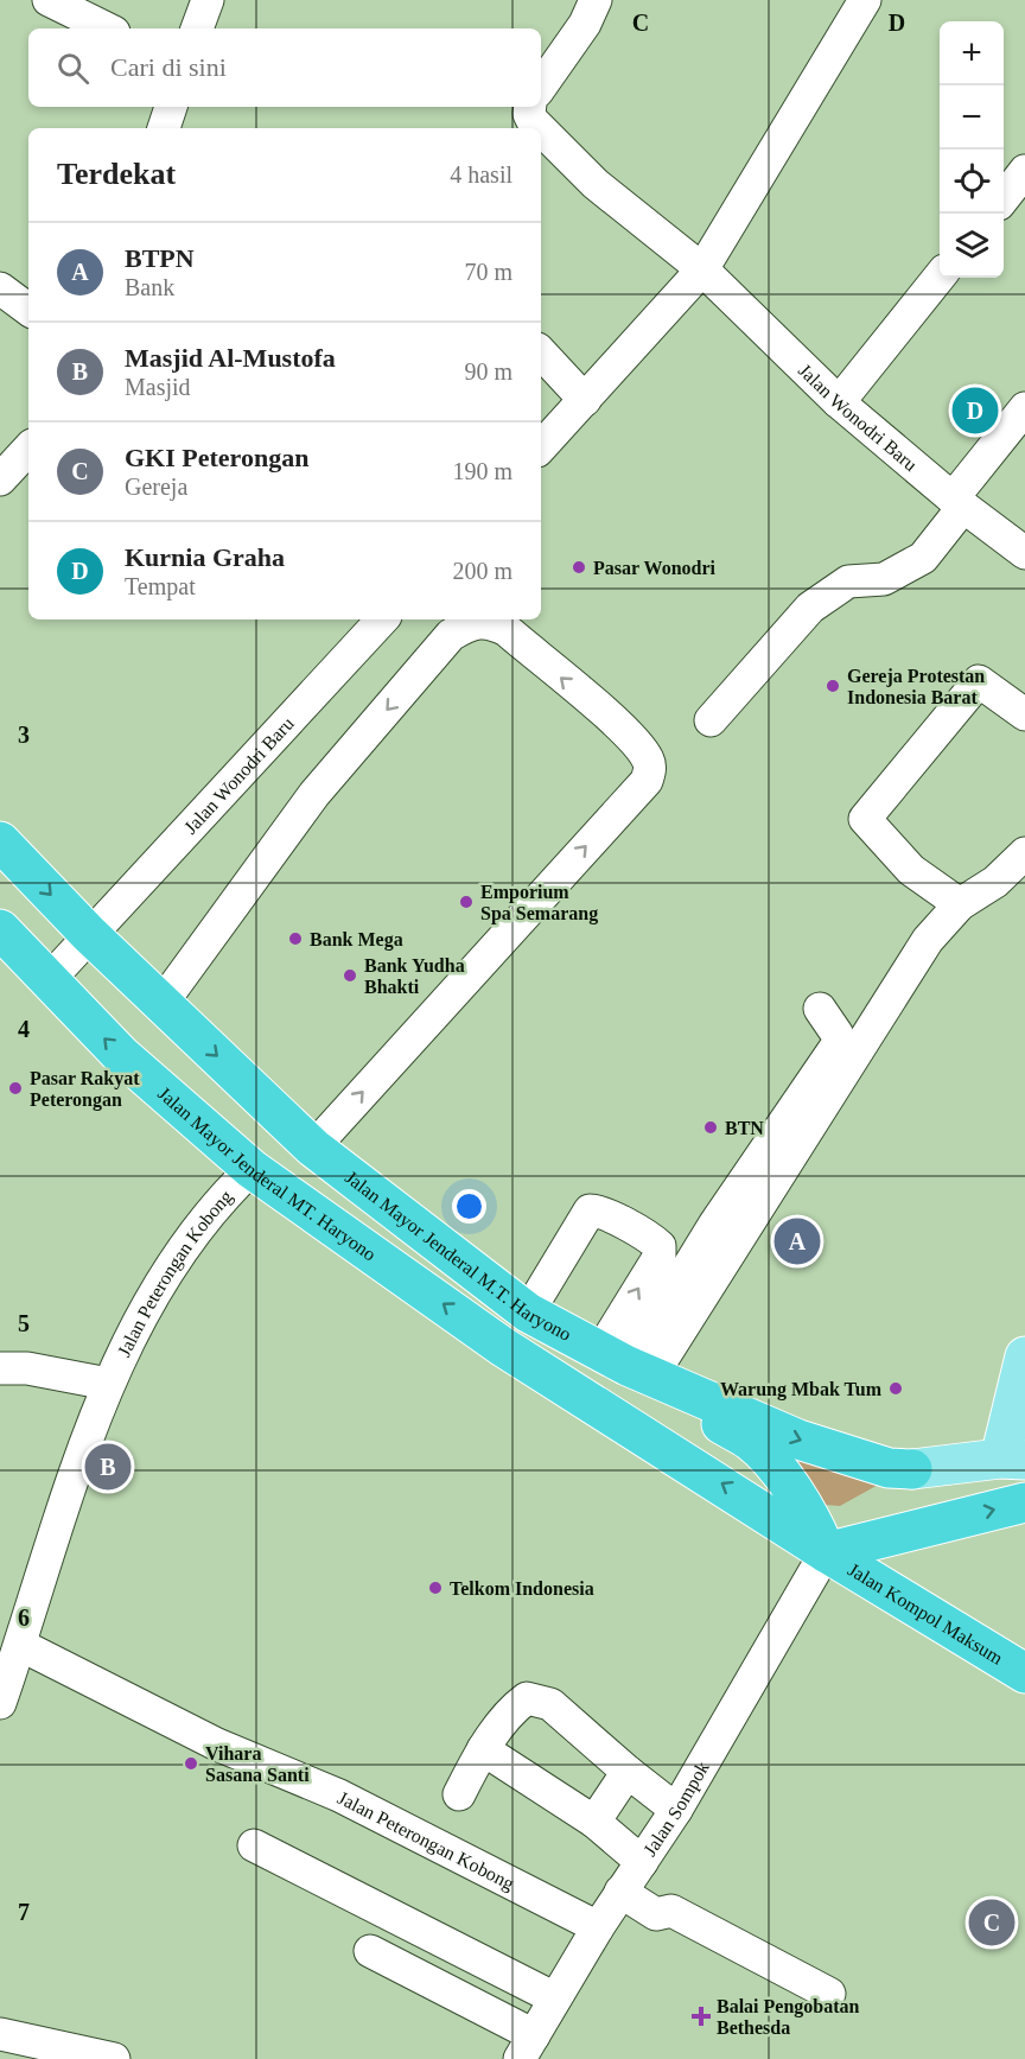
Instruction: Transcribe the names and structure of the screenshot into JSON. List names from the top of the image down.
{
  "streets": {
    "highway": ["Jalan Mayor Jenderal MT. Haryono", "Jalan Mayor Jenderal M.T. Haryono", "Jalan Kompol Maksum"],
    "street": ["Jalan Wonodri Baru", "Jalan Peterongan Kobong", "Jalan Sompok"]
  },
  "crossings": [
    ["Jalan Wonodri Baru", "Jalan Mayor Jenderal M.T. Haryono"],
    ["Jalan Mayor Jenderal MT. Haryono", "Jalan Peterongan Kobong"],
    ["Jalan Mayor Jenderal MT. Haryono", "Jalan Kompol Maksum"],
    ["Jalan Mayor Jenderal MT. Haryono", "Jalan Sompok"],
    ["Jalan Peterongan Kobong", "Jalan Sompok"],
    ["Jalan Kompol Maksum", "Jalan Sompok"]
  ],
  "one_way": ["Jalan Mayor Jenderal MT. Haryono"],
  "places": {
    "other": [
      "Pasar Wonodri",
      "Gereja Protestan Indonesia Barat",
      "Emporium Spa Semarang",
      "Bank Mega",
      "Bank Yudha Bhakti",
      "Pasar Rakyat Peterongan",
      "BTN",
      "Warung Mbak Tum",
      "Telkom Indonesia",
      "Vihara Sasana Santi"
    ],
    "health": ["Balai Pengobatan Bethesda"]
  },
  "page": {
    "map_buttons": ["+", "−"],
    "search": "Cari di sini",
    "heading": ["Terdekat", "4 hasil"],
    "list": [
      {
        "mark": "A",
        "name": "BTPN",
        "note": "Bank",
        "value": "70 m"
      },
      {
        "mark": "B",
        "name": "Masjid Al-Mustofa",
        "note": "Masjid",
        "value": "90 m"
      },
      {
        "mark": "C",
        "name": "GKI Peterongan",
        "note": "Gereja",
        "value": "190 m"
      },
      {
        "mark": "D",
        "name": "Kurnia Graha",
        "note": "Tempat",
        "value": "200 m"
      }
    ],
    "pins": [
      "D",
      "A",
      "B",
      "C"
    ]
  },
  "grid": {
    "columns": ["C", "D"],
    "rows": [
      "3",
      "4",
      "5",
      "6",
      "7"
    ]
  }
}
